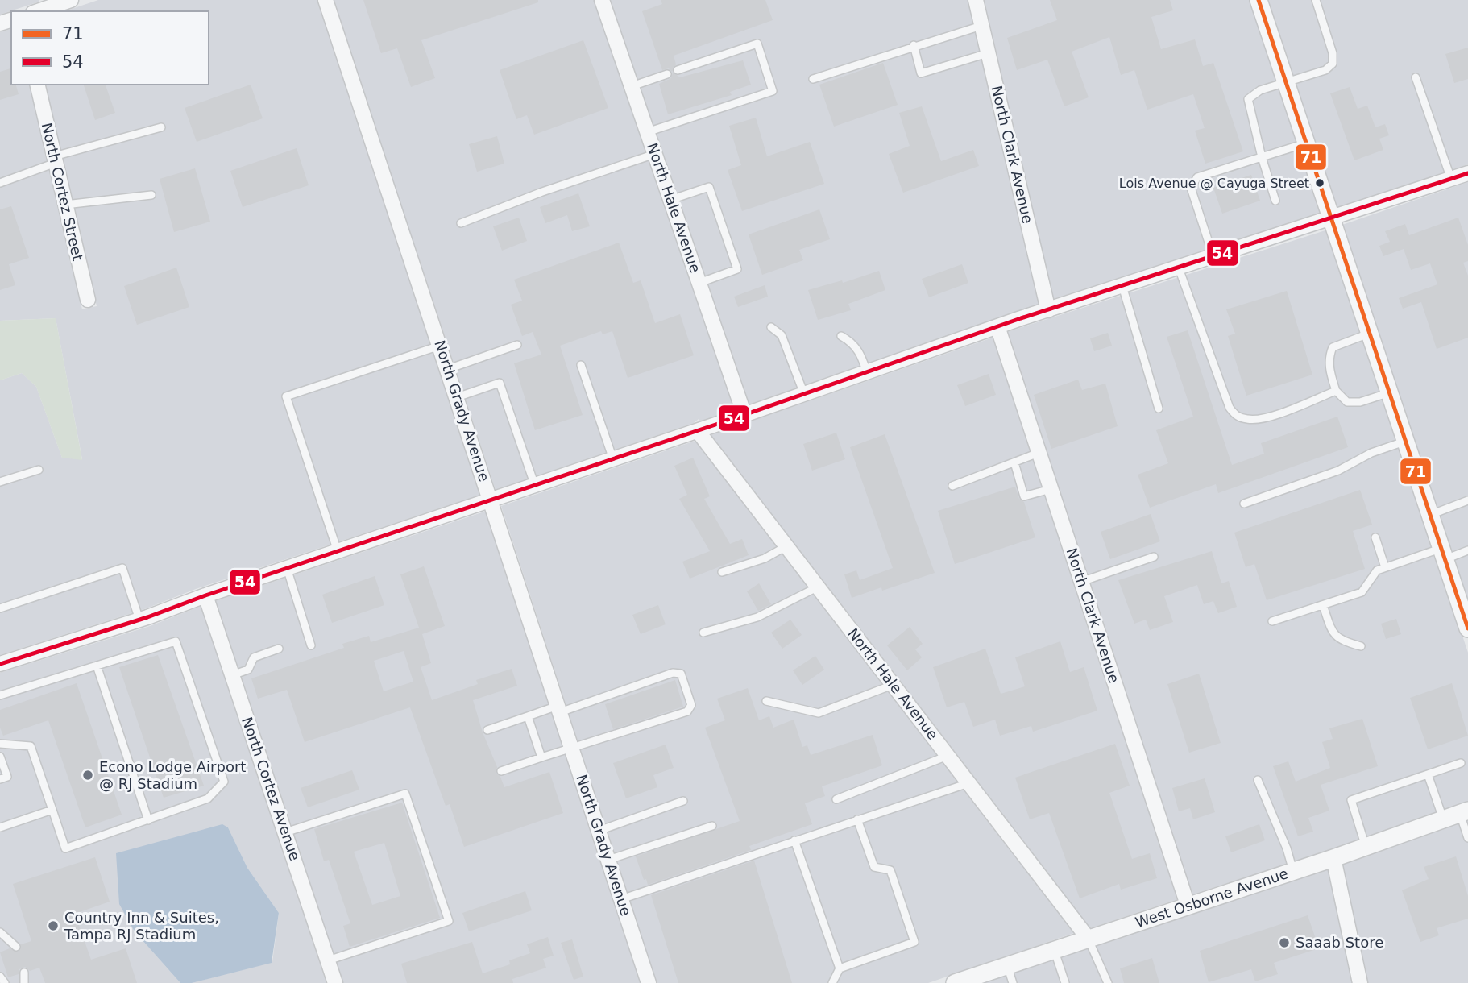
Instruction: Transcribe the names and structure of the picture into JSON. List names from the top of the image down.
{
  "streets": {
    "street": [
      "North Clark Avenue",
      "North Cortez Street",
      "North Hale Avenue",
      "North Grady Avenue",
      "North Cortez Avenue",
      "West Osborne Avenue"
    ]
  },
  "crossings": [
    ["North Clark Avenue", "West Osborne Avenue"],
    ["North Hale Avenue", "West Osborne Avenue"]
  ],
  "places": [
    "Lois Avenue @ Cayuga Street",
    "Econo Lodge Airport @ RJ Stadium",
    "Country Inn & Suites, Tampa RJ Stadium",
    "Saaab Store"
  ],
  "lines": ["transit line 71", "transit line 54"],
  "legend": ["71", "54"]
}
